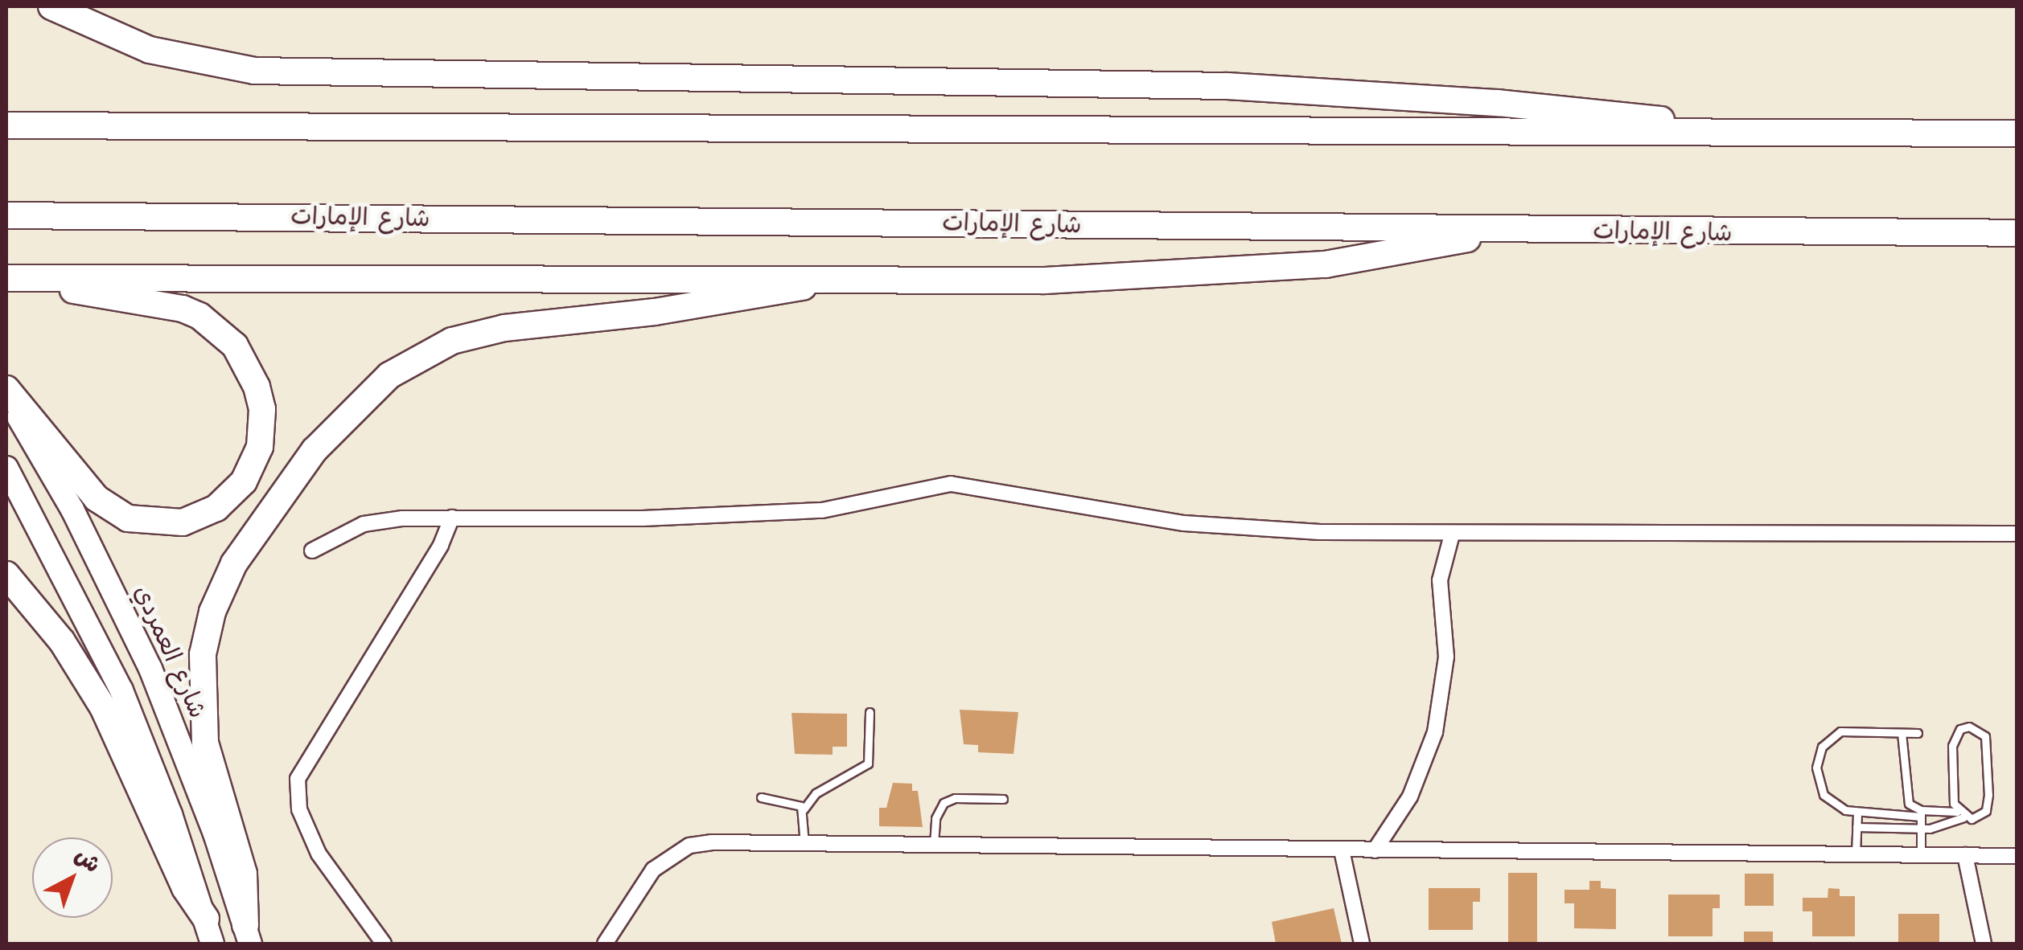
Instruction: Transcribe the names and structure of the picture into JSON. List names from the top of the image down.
{
  "streets": {
    "highway": ["شارع الإمارات"],
    "main road": ["شارع العمردي"]
  },
  "north": "top right"
}
